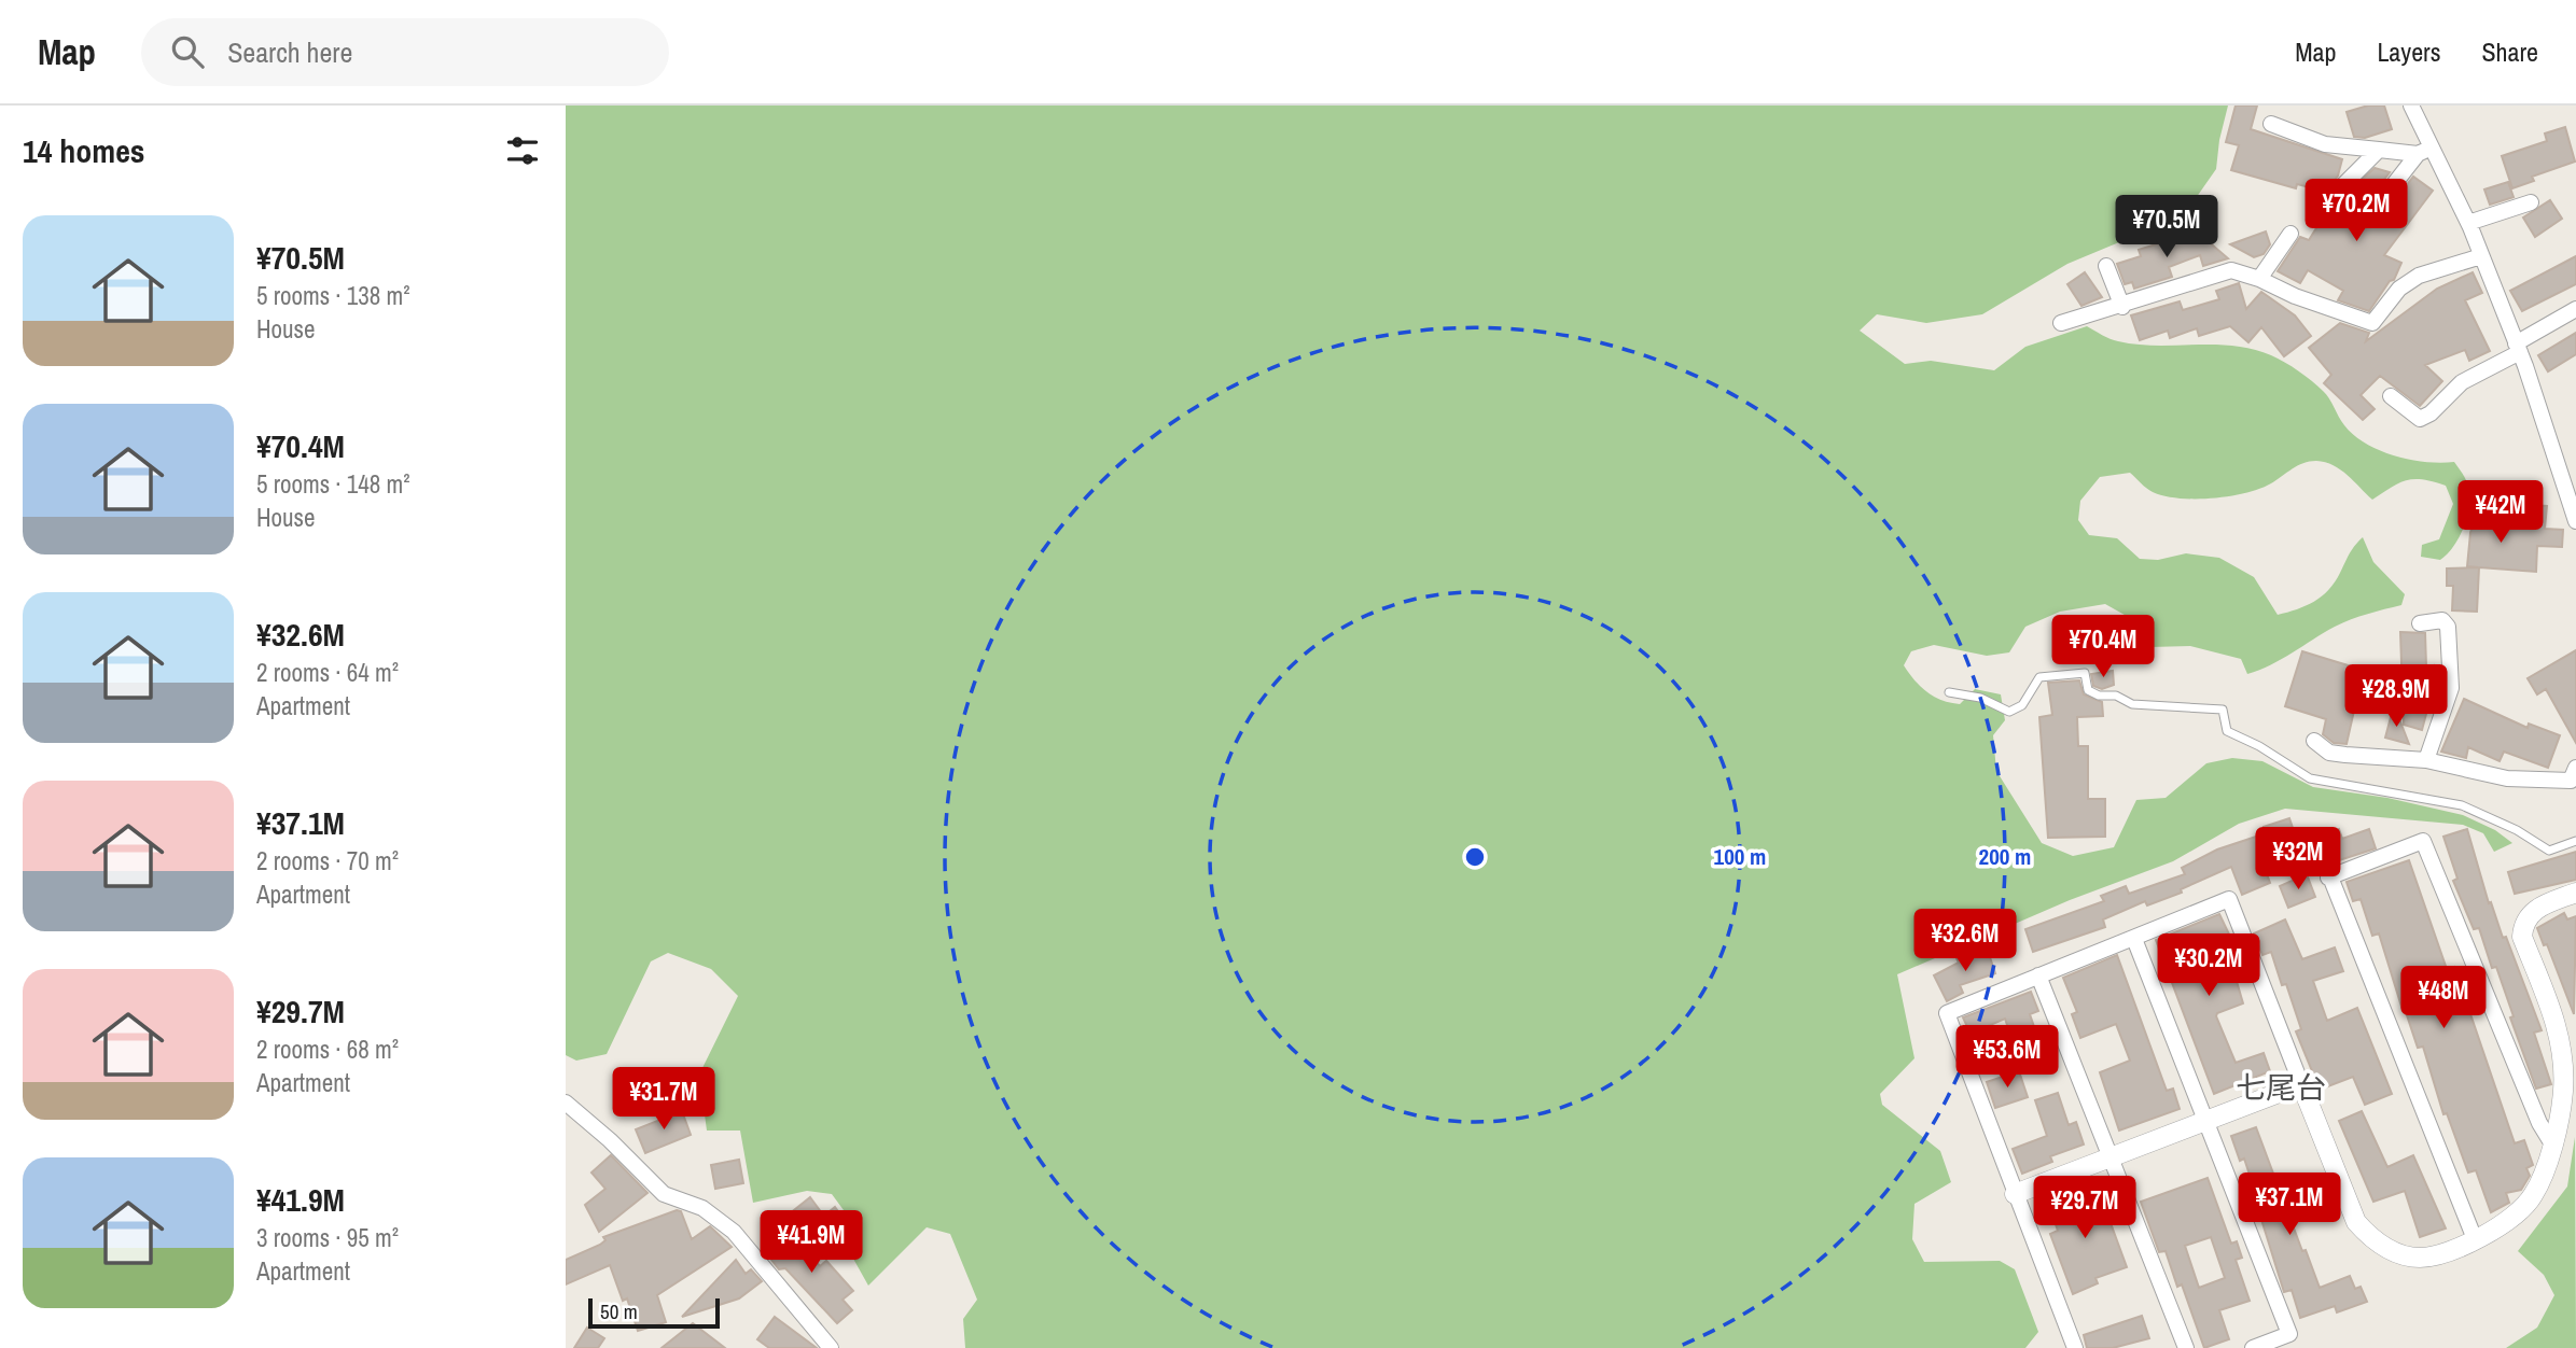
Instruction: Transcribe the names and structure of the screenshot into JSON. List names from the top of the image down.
{
  "districts": ["七尾台"],
  "scale_bar": "50 m",
  "page": {
    "header": "Map",
    "search": "Search here",
    "nav": ["Map", "Layers", "Share"],
    "heading": "14 homes",
    "price": [
      "¥70.2M",
      "¥70.5M",
      "¥42M",
      "¥70.4M",
      "¥28.9M",
      "¥32M",
      "¥32.6M",
      "¥30.2M",
      "¥48M",
      "¥53.6M",
      "¥31.7M",
      "¥37.1M",
      "¥29.7M",
      "¥41.9M"
    ],
    "list": [
      {
        "name": "¥70.5M",
        "note": "5 rooms · 138 m² · House"
      },
      {
        "name": "¥70.4M",
        "note": "5 rooms · 148 m² · House"
      },
      {
        "name": "¥32.6M",
        "note": "2 rooms · 64 m² · Apartment"
      },
      {
        "name": "¥37.1M",
        "note": "2 rooms · 70 m² · Apartment"
      },
      {
        "name": "¥29.7M",
        "note": "2 rooms · 68 m² · Apartment"
      },
      {
        "name": "¥41.9M",
        "note": "3 rooms · 95 m² · Apartment"
      }
    ],
    "scale": "50 m"
  },
  "rings": ["100 m", "200 m"]
}
